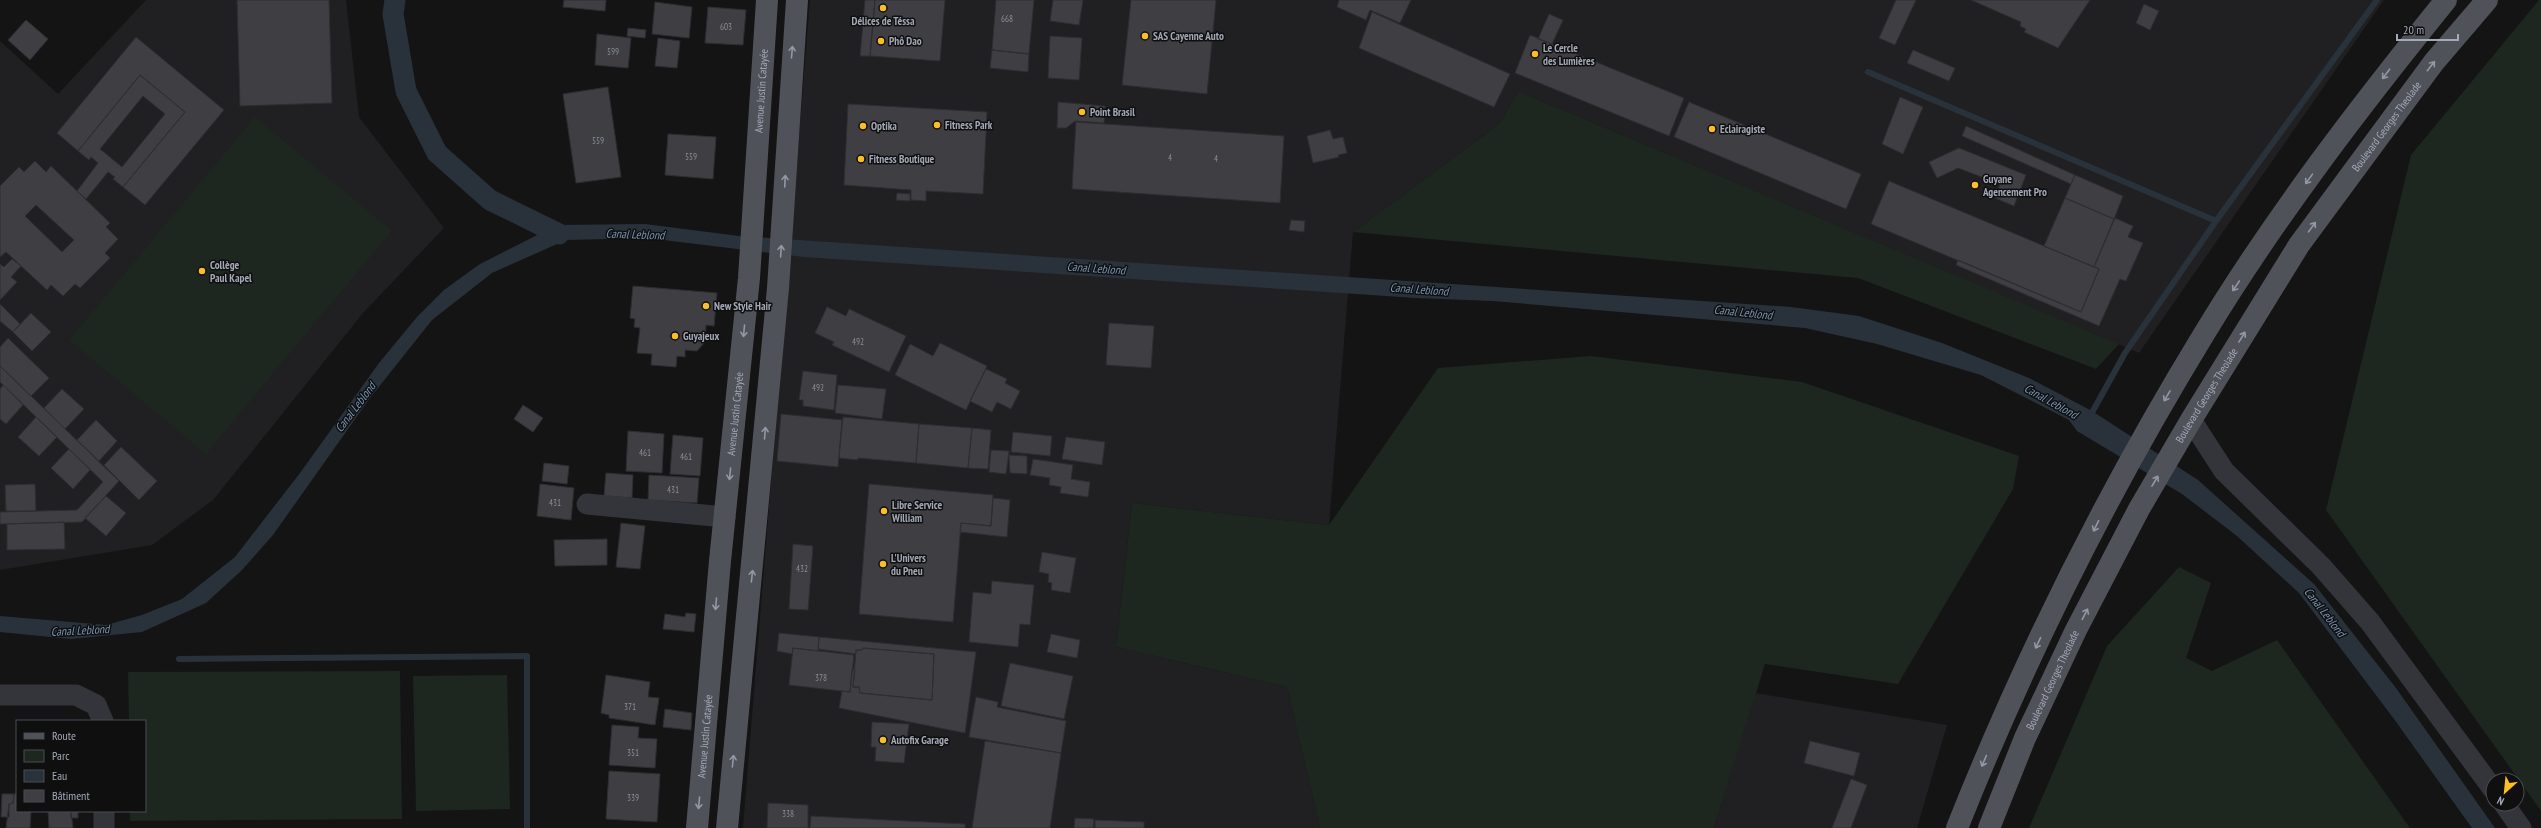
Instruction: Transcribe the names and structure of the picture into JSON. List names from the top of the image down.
{
  "streets": {
    "main road": ["Avenue Justin Catayée", "Boulevard Georges Theolade"]
  },
  "water": ["Canal Leblond"],
  "places": [
    "Délices de Téssa",
    "SAS Cayenne Auto",
    "Phô Dao",
    "Le Cercle des Lumières",
    "Point Brasil",
    "Fitness Park",
    "Optika",
    "Eclairagiste",
    "Fitness Boutique",
    "Guyane Agencement Pro",
    "Collège Paul Kapel",
    "New Style Hair",
    "Guyajeux",
    "Libre Service William",
    "L'Univers du Pneu",
    "Autofix Garage"
  ],
  "house_numbers": [
    "668",
    "603",
    "599",
    "559",
    "559",
    "4",
    "4",
    "492",
    "492",
    "461",
    "461",
    "431",
    "431",
    "432",
    "378",
    "371",
    "351",
    "339",
    "338"
  ],
  "legend": [
    "Route",
    "Parc",
    "Eau",
    "Bâtiment"
  ],
  "scale_bar": "20 m",
  "north": "bottom left"
}
